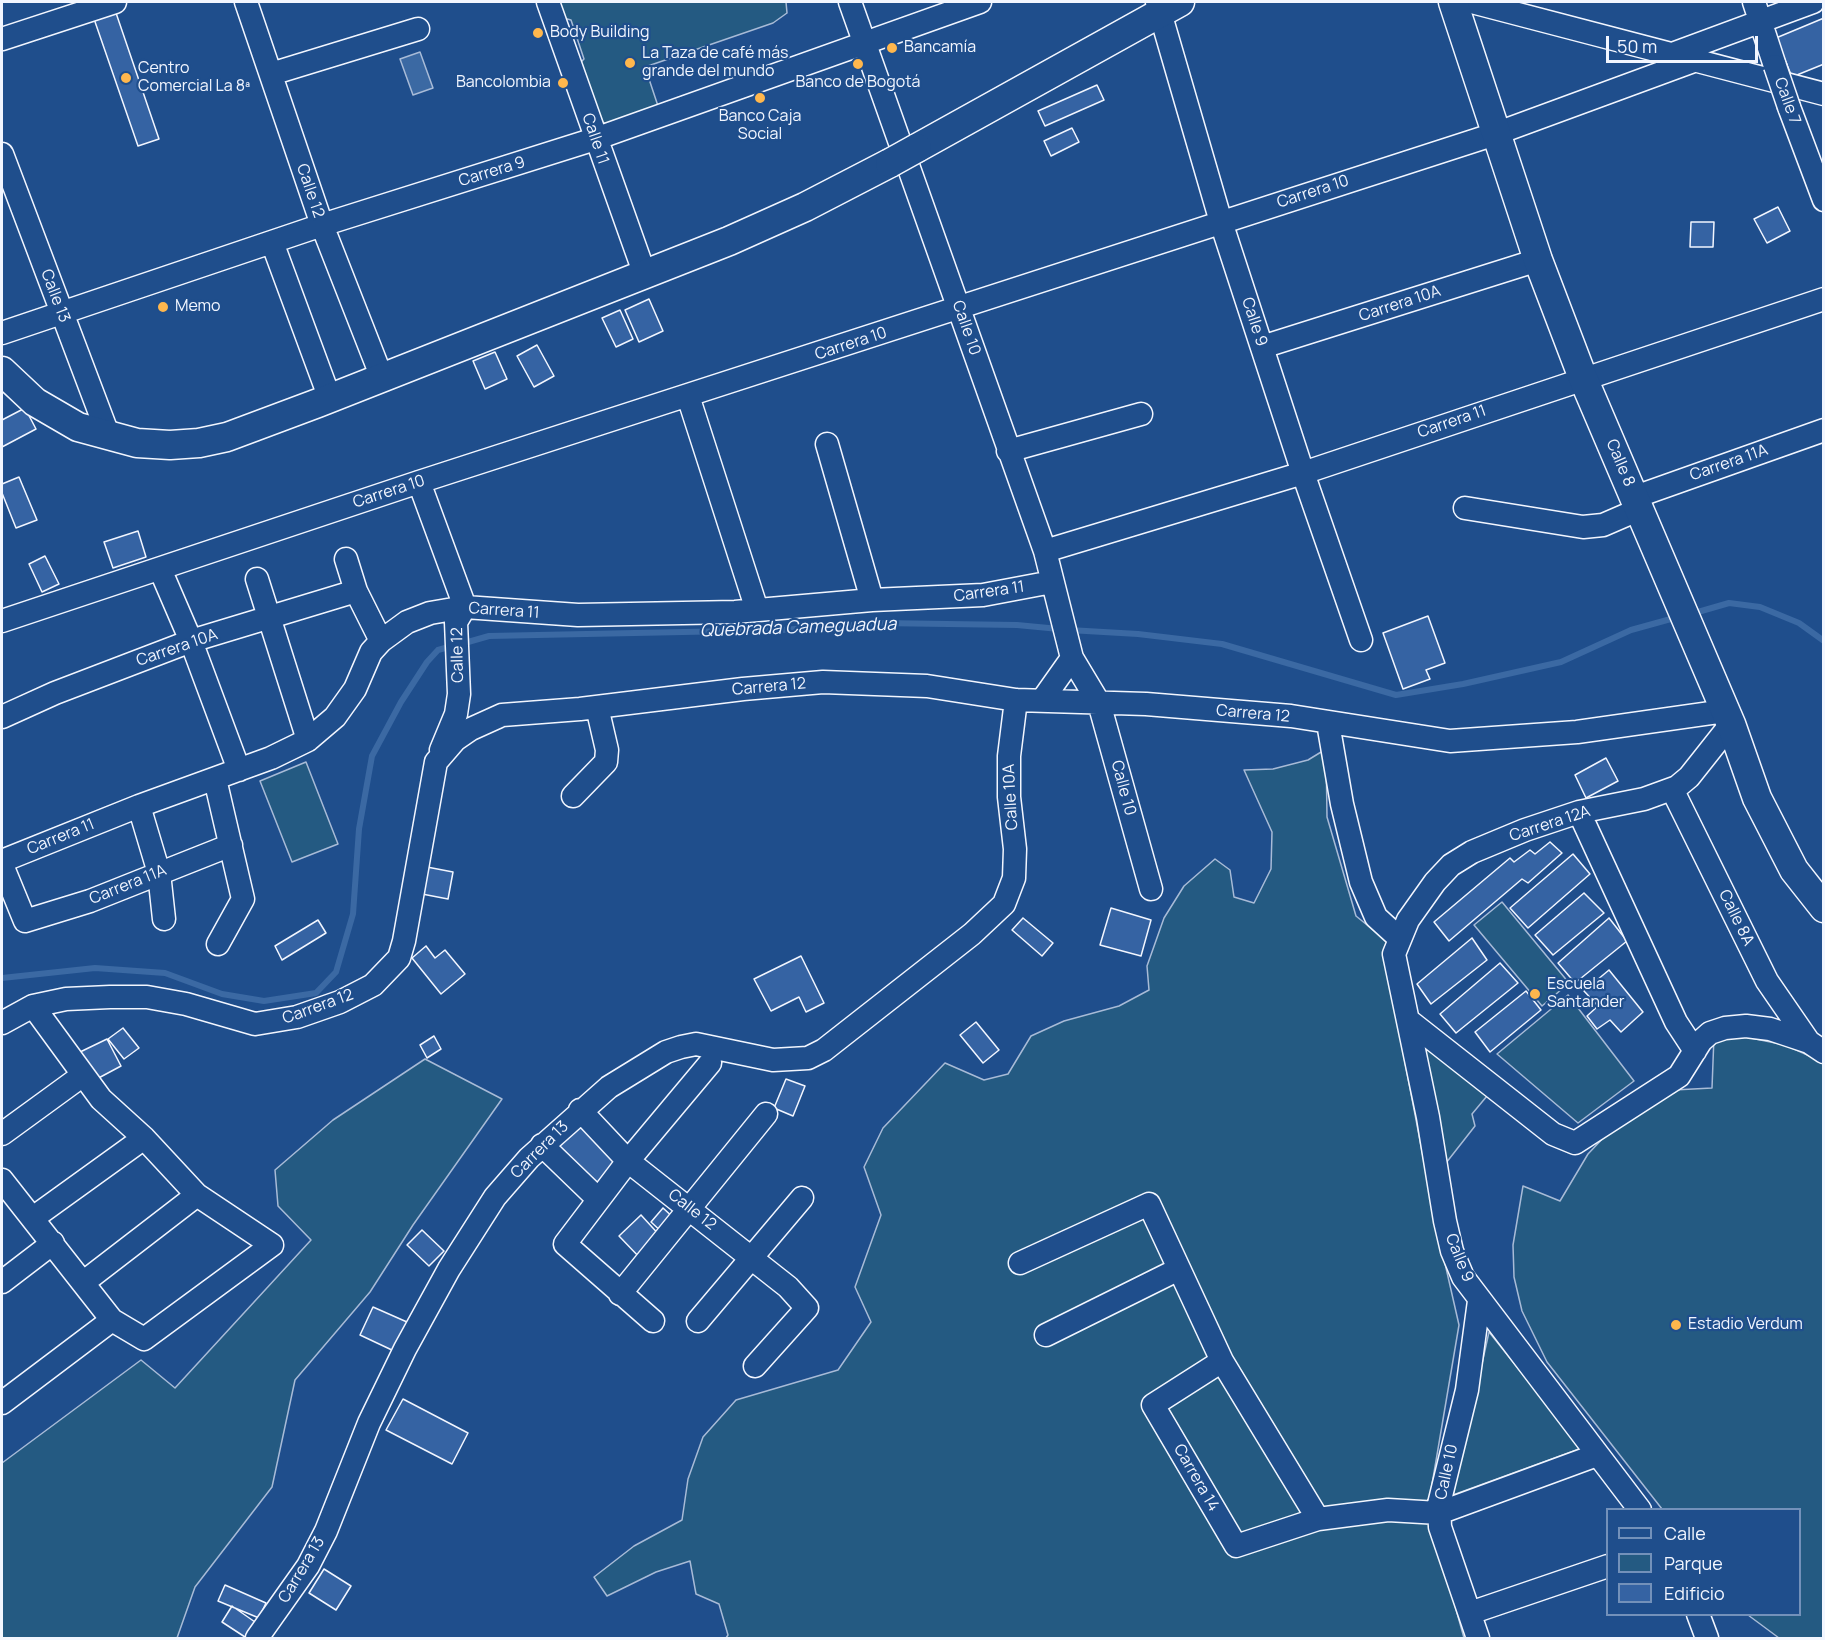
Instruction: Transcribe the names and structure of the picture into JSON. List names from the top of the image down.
{
  "streets": {
    "main road": ["Calle 8"],
    "street": [
      "Calle 7",
      "Calle 11",
      "Carrera 9",
      "Calle 12",
      "Carrera 10",
      "Calle 13",
      "Carrera 10A",
      "Calle 9",
      "Calle 10",
      "Carrera 11",
      "Carrera 11A",
      "Carrera 12",
      "Calle 10A",
      "Carrera 12A",
      "Calle 8A",
      "Carrera 13",
      "Carrera 14"
    ]
  },
  "crossings": [
    ["Calle 11", "Carrera 9"],
    ["Carrera 9", "Calle 12"],
    ["Carrera 9", "Calle 13"],
    ["Carrera 9", "Calle 10"],
    ["Calle 12", "Carrera 10"],
    ["Calle 12", "Carrera 11"],
    ["Calle 12", "Carrera 12"],
    ["Calle 12", "Carrera 13"],
    ["Carrera 10", "Calle 9"],
    ["Carrera 10", "Calle 10"],
    ["Carrera 10", "Calle 8"],
    ["Carrera 10A", "Calle 9"],
    ["Carrera 10A", "Calle 8"],
    ["Calle 9", "Calle 10"],
    ["Calle 9", "Carrera 11"],
    ["Calle 9", "Carrera 12A"],
    ["Calle 9", "Carrera 14"],
    ["Calle 10", "Carrera 11"],
    ["Calle 10", "Carrera 12"],
    ["Calle 10", "Carrera 14"],
    ["Carrera 11", "Calle 8"],
    ["Carrera 11", "Carrera 11A"],
    ["Calle 8", "Carrera 11A"],
    ["Calle 8", "Carrera 12"],
    ["Calle 8", "Carrera 12A"],
    ["Carrera 12", "Calle 10A"],
    ["Carrera 12", "Carrera 12A"],
    ["Calle 10A", "Carrera 13"],
    ["Carrera 12A", "Calle 8A"]
  ],
  "water": ["Quebrada Cameguadua"],
  "places": [
    "Body Building",
    "Bancamía",
    "La Taza de café más grande del mundo",
    "Banco de Bogotá",
    "Centro Comercial La 8ª",
    "Bancolombia",
    "Banco Caja Social",
    "Memo",
    "Escuela Santander",
    "Estadio Verdum"
  ],
  "legend": ["Calle", "Parque", "Edificio"],
  "scale_bar": "50 m"
}
